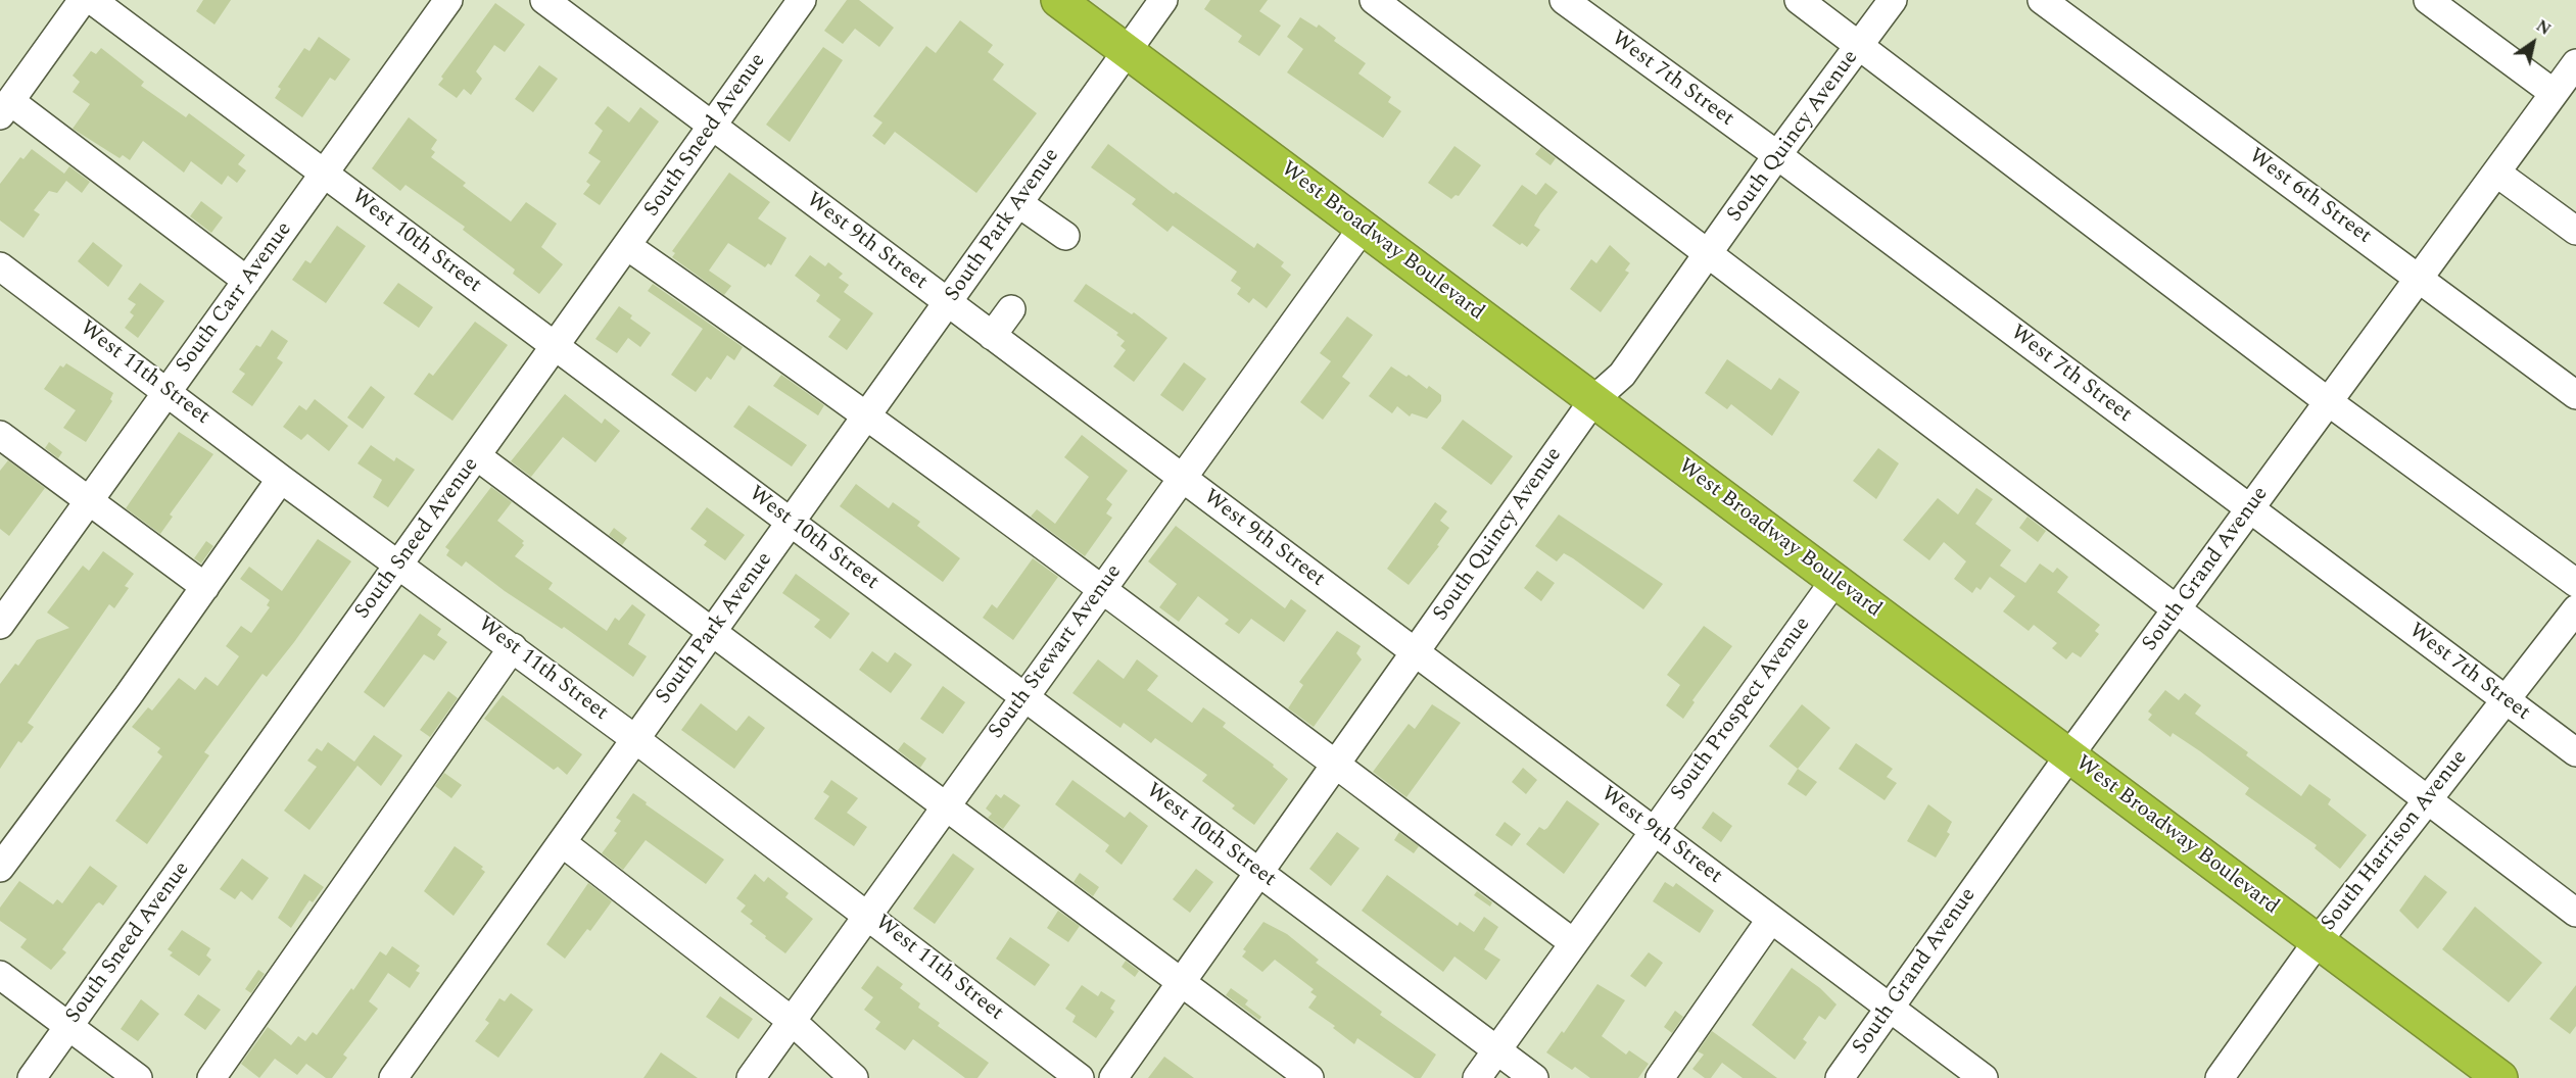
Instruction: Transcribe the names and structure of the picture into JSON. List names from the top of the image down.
{
  "streets": {
    "highway": ["West Broadway Boulevard"],
    "street": [
      "West 7th Street",
      "South Sneed Avenue",
      "South Quincy Avenue",
      "West 6th Street",
      "South Park Avenue",
      "West 10th Street",
      "West 9th Street",
      "South Carr Avenue",
      "West 11th Street",
      "South Grand Avenue",
      "South Stewart Avenue",
      "South Prospect Avenue",
      "South Harrison Avenue"
    ]
  },
  "crossings": [
    ["West 7th Street", "South Quincy Avenue"],
    ["West 7th Street", "South Grand Avenue"],
    ["West 7th Street", "South Harrison Avenue"],
    ["South Sneed Avenue", "West 10th Street"],
    ["South Sneed Avenue", "West 9th Street"],
    ["South Sneed Avenue", "West 11th Street"],
    ["South Quincy Avenue", "West 10th Street"],
    ["South Quincy Avenue", "West 9th Street"],
    ["South Quincy Avenue", "West Broadway Boulevard"],
    ["West 6th Street", "South Grand Avenue"],
    ["South Park Avenue", "West 10th Street"],
    ["South Park Avenue", "West 9th Street"],
    ["South Park Avenue", "West Broadway Boulevard"],
    ["South Park Avenue", "West 11th Street"],
    ["West 10th Street", "South Carr Avenue"],
    ["West 10th Street", "South Stewart Avenue"],
    ["West 10th Street", "South Prospect Avenue"],
    ["West 9th Street", "South Grand Avenue"],
    ["West 9th Street", "South Stewart Avenue"],
    ["West 9th Street", "South Prospect Avenue"],
    ["West Broadway Boulevard", "South Grand Avenue"],
    ["West Broadway Boulevard", "South Stewart Avenue"],
    ["West Broadway Boulevard", "South Prospect Avenue"],
    ["West Broadway Boulevard", "South Harrison Avenue"],
    ["South Carr Avenue", "West 11th Street"],
    ["West 11th Street", "South Stewart Avenue"]
  ],
  "north": "top right"
}
